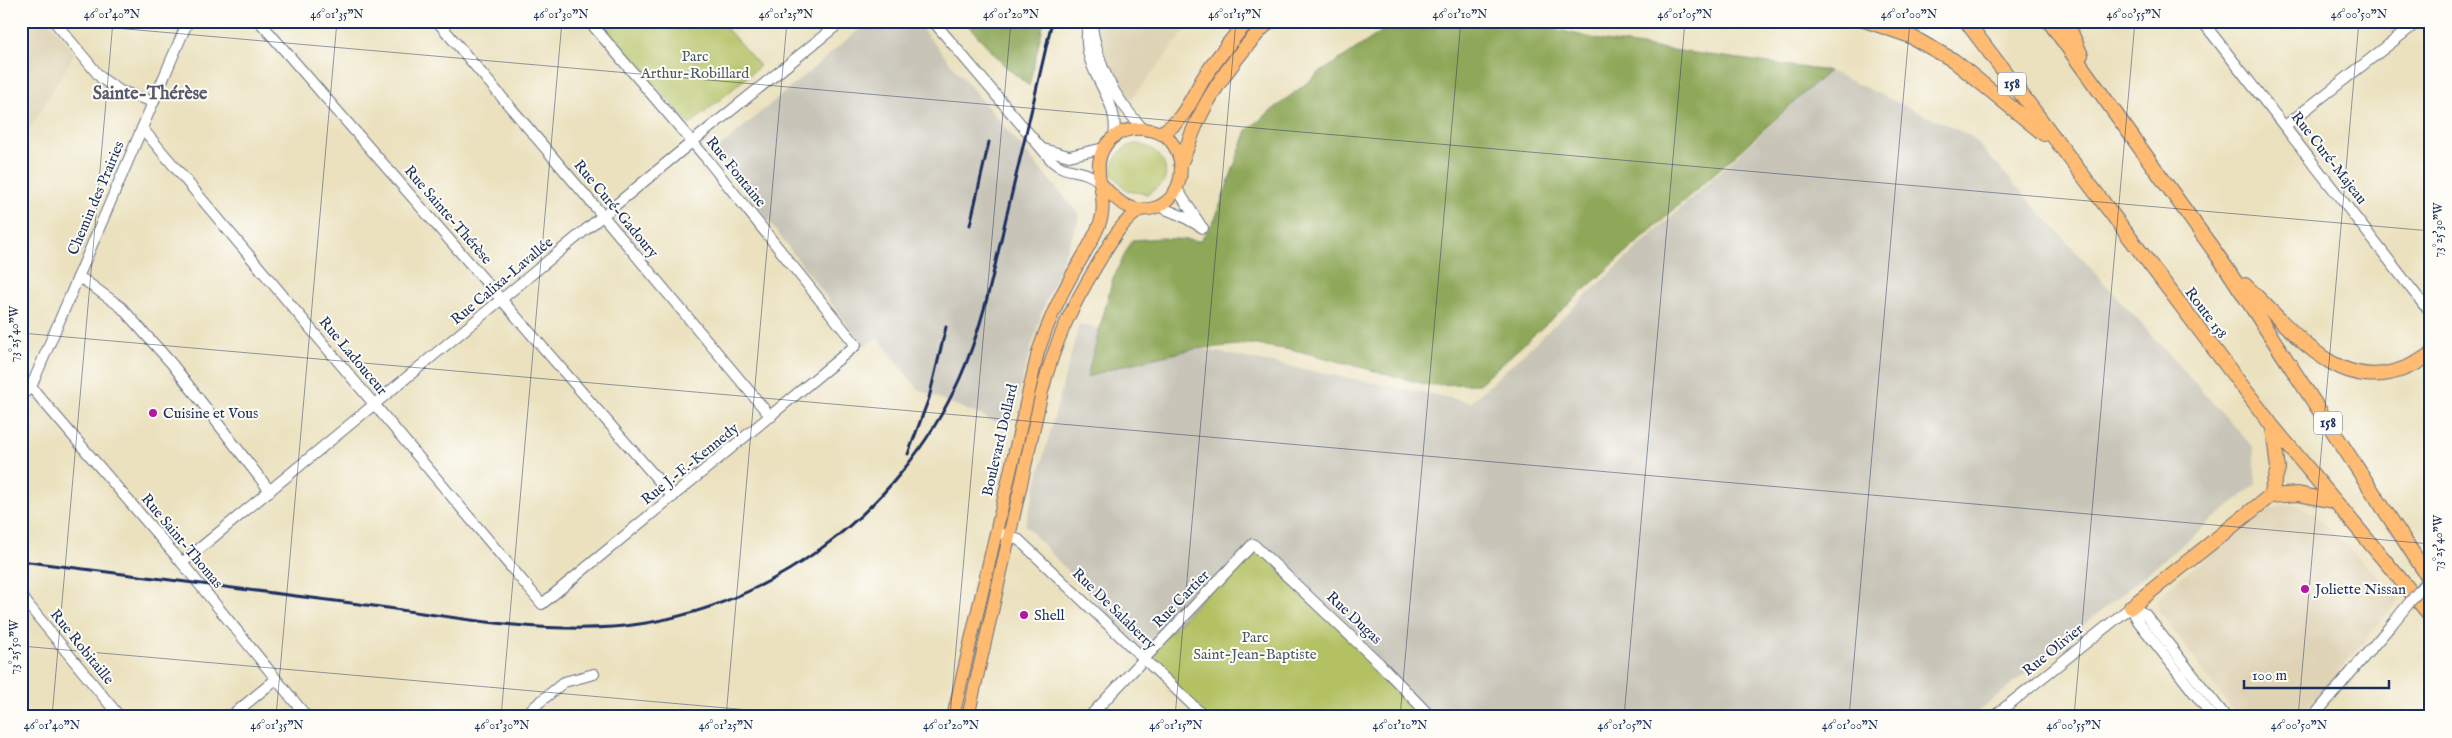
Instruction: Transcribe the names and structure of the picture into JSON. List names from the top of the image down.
{
  "streets": {
    "highway": ["158", "Route 158"],
    "main road": ["Boulevard Dollard"],
    "street": [
      "Rue Curé-Majeau",
      "Rue Fontaine",
      "Chemin des Prairies",
      "Rue Curé-Gadoury",
      "Rue Sainte-Thérèse",
      "Rue Calixa-Lavallée",
      "Rue Ladouceur",
      "Rue J.-F.-Kennedy",
      "Rue Saint-Thomas",
      "Rue Cartier",
      "Rue De Salaberry",
      "Rue Dugas",
      "Rue Robitaille",
      "Rue Olivier"
    ]
  },
  "crossings": [
    ["Rue Fontaine", "Rue Calixa-Lavallée"],
    ["Rue Fontaine", "Rue J.-F.-Kennedy"],
    ["Chemin des Prairies", "Rue Ladouceur"],
    ["Chemin des Prairies", "Rue Saint-Thomas"],
    ["Rue Curé-Gadoury", "Rue Calixa-Lavallée"],
    ["Rue Curé-Gadoury", "Rue J.-F.-Kennedy"],
    ["Rue Sainte-Thérèse", "Rue Calixa-Lavallée"],
    ["Rue Sainte-Thérèse", "Rue J.-F.-Kennedy"],
    ["Rue Calixa-Lavallée", "Rue Ladouceur"],
    ["Rue Calixa-Lavallée", "Rue Saint-Thomas"],
    ["Rue Ladouceur", "Rue J.-F.-Kennedy"],
    ["Boulevard Dollard", "Rue De Salaberry"],
    ["Rue Cartier", "Rue De Salaberry"],
    ["Rue Cartier", "Rue Dugas"]
  ],
  "districts": ["Sainte-Thérèse"],
  "parks": ["Parc Arthur-Robillard", "Parc Saint-Jean-Baptiste"],
  "places": ["Cuisine et Vous", "Joliette Nissan", "Shell"],
  "scale_bar": "100 m",
  "coordinates": [
    "46°01'40\"N",
    "46°01'35\"N",
    "46°01'30\"N",
    "46°01'25\"N",
    "46°01'20\"N",
    "46°01'15\"N",
    "46°01'10\"N",
    "46°01'05\"N",
    "46°01'00\"N",
    "46°00'55\"N",
    "46°00'50\"N",
    "73°25'30\"W",
    "73°25'40\"W",
    "73°25'50\"W"
  ]
}
